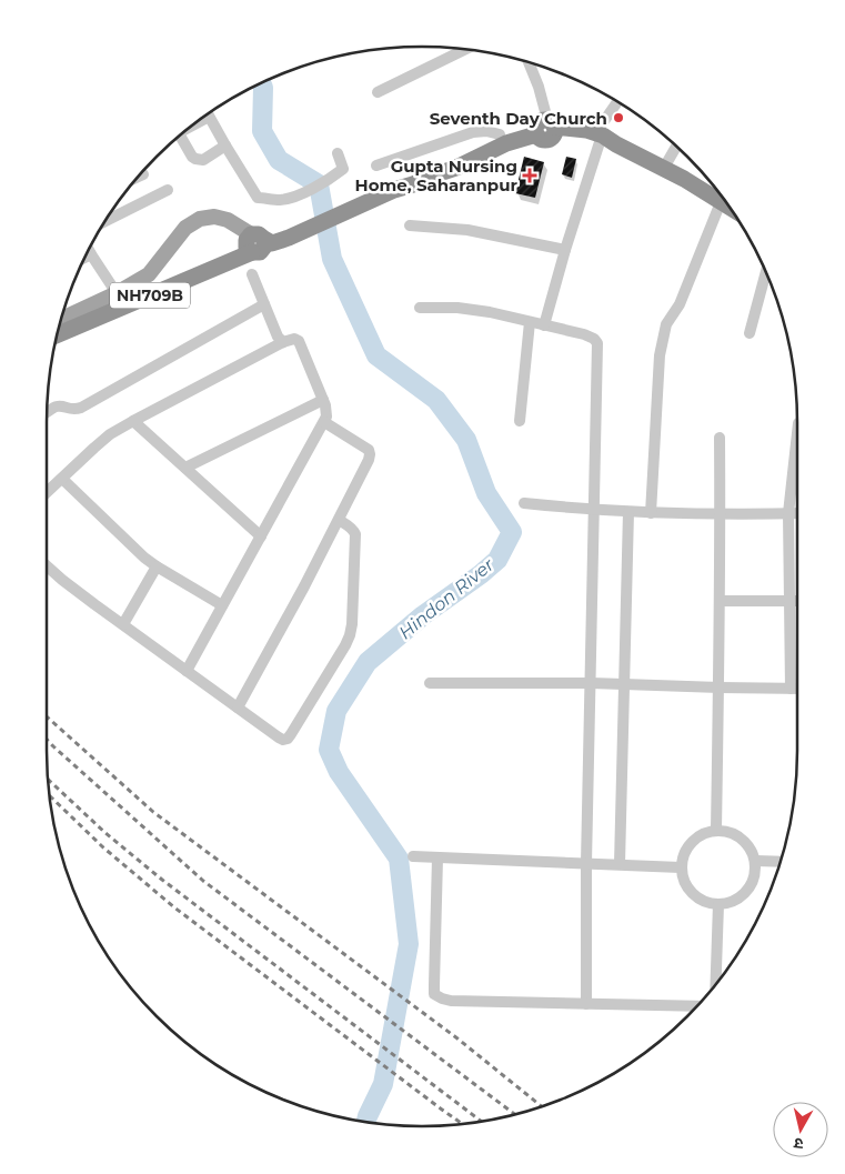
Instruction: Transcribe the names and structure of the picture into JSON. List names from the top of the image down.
{
  "streets": {
    "highway": ["NH709B"]
  },
  "water": ["Hindon River"],
  "places": {
    "other": ["Seventh Day Church"],
    "health": ["Gupta Nursing Home, Saharanpur"]
  },
  "north": "bottom"
}
